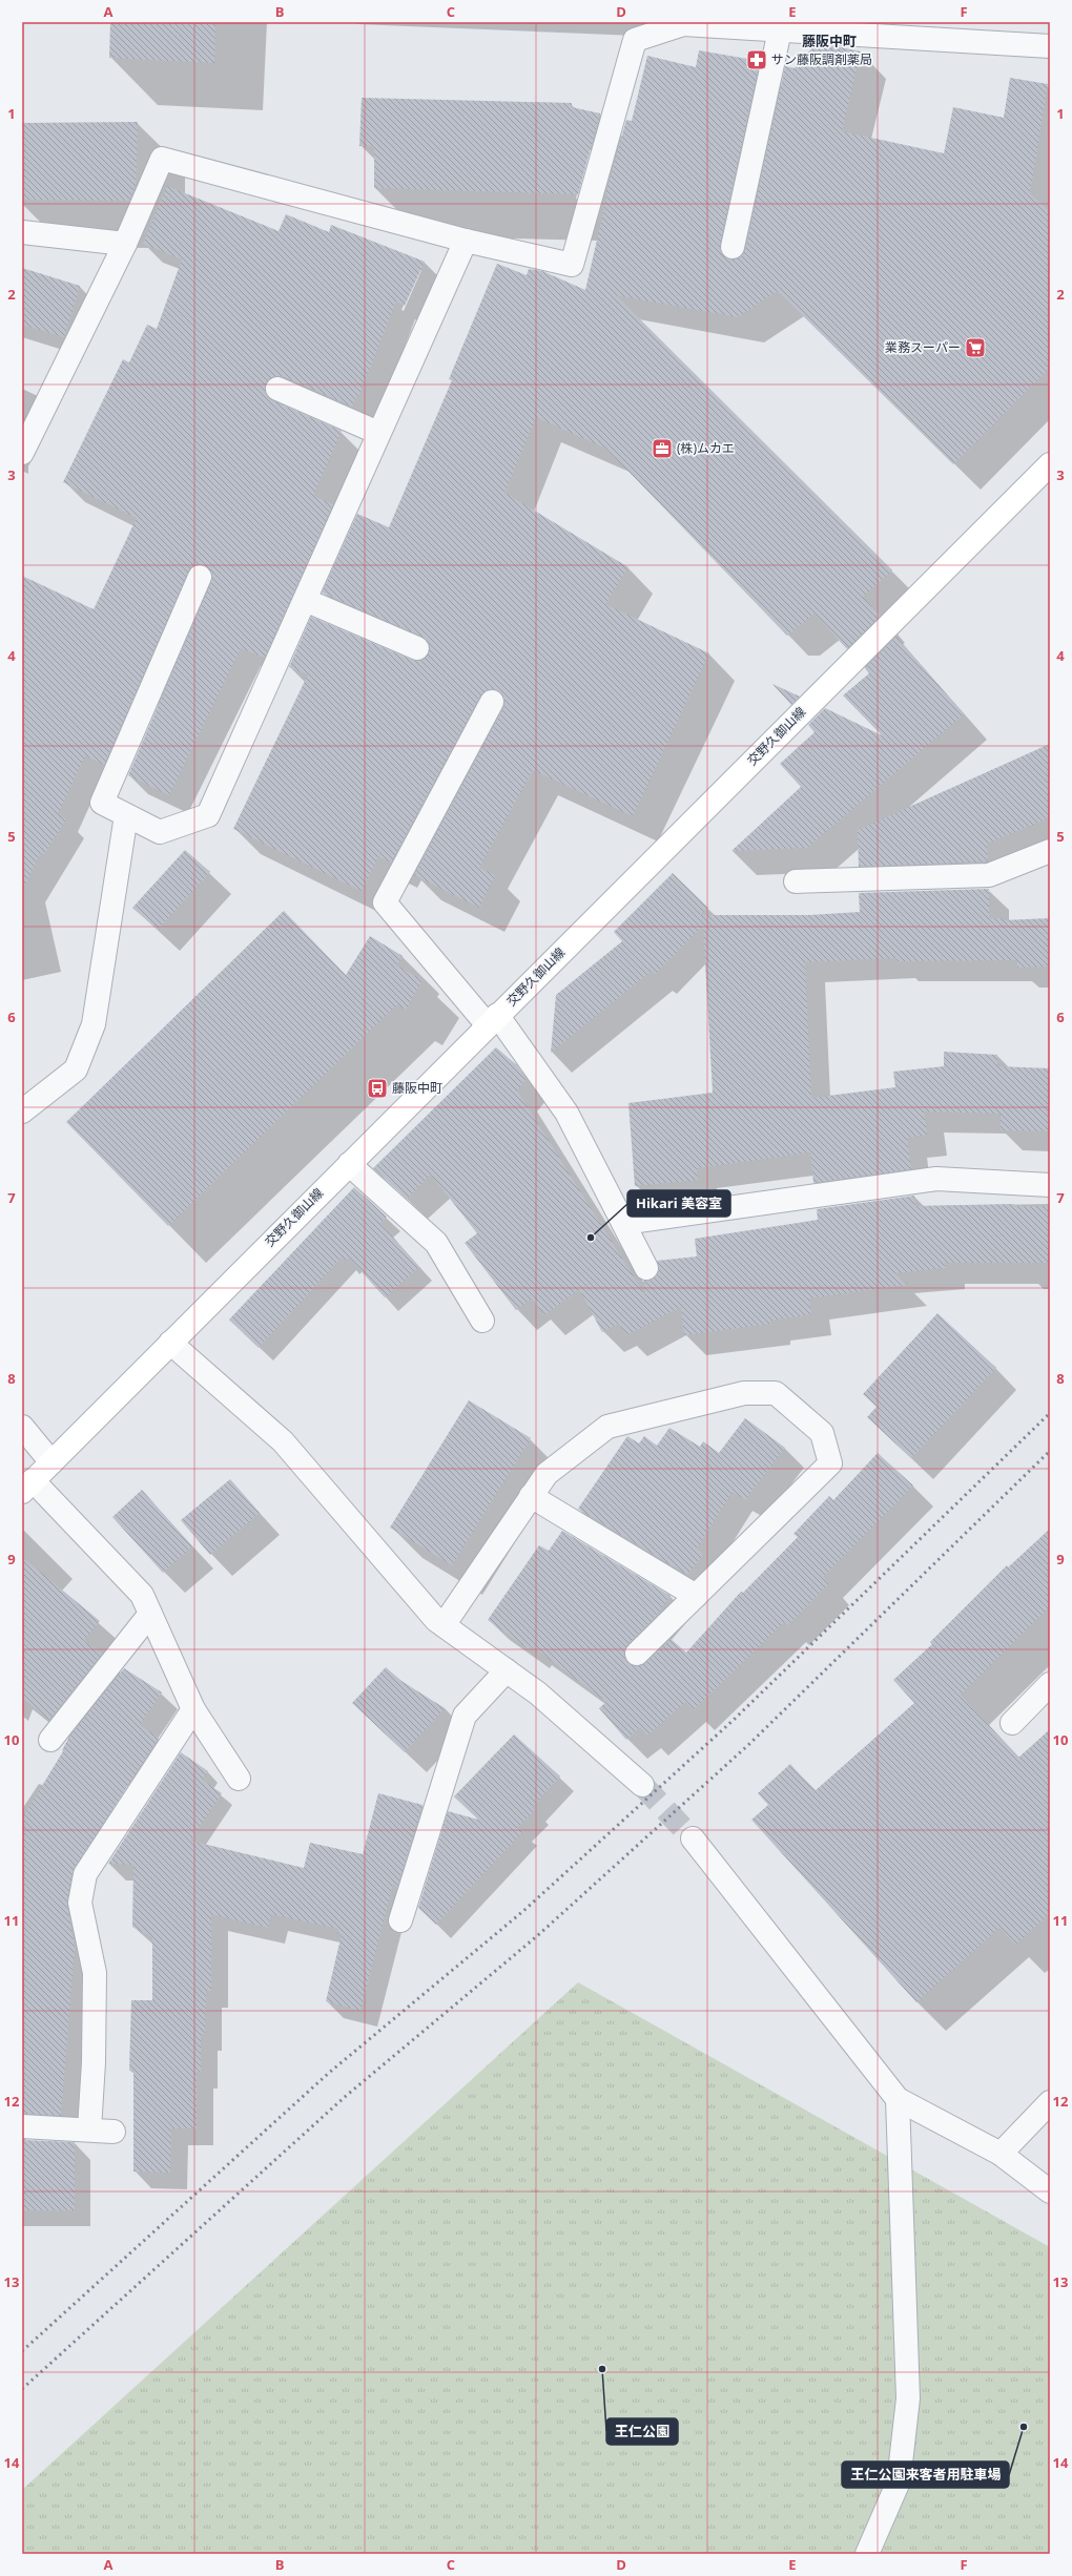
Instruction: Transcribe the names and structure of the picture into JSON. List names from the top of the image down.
{
  "streets": {
    "main road": ["交野久御山線"]
  },
  "districts": ["藤阪中町"],
  "places": {
    "pharmacy": ["サン藤阪調剤薬局"],
    "supermarket": ["業務スーパー"],
    "office": ["(株)ムカエ"],
    "bus stop": ["藤阪中町"],
    "other": ["Hikari 美容室", "王仁公園", "王仁公園来客者用駐車場"]
  },
  "grid": {
    "columns": [
      "A",
      "B",
      "C",
      "D",
      "E",
      "F"
    ],
    "rows": [
      "1",
      "2",
      "3",
      "4",
      "5",
      "6",
      "7",
      "8",
      "9",
      "10",
      "11",
      "12",
      "13",
      "14"
    ]
  }
}
